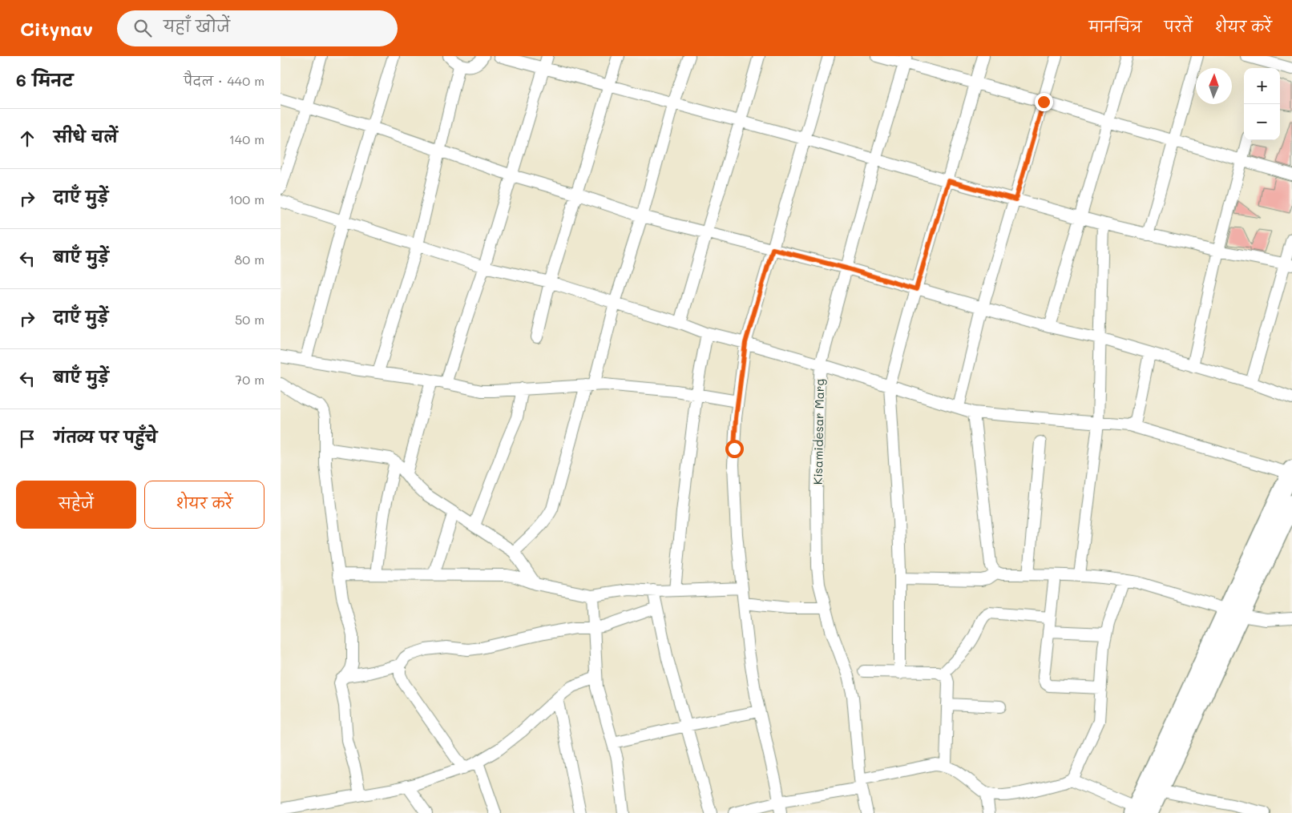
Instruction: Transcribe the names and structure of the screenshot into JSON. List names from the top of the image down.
{
  "streets": {
    "street": ["Kisamidesar Marg"]
  },
  "north": "top",
  "page": {
    "header": "Citynav",
    "search": "यहाँ खोजें",
    "nav": ["मानचित्र", "परतें", "शेयर करें"],
    "heading": ["6 मिनट", "पैदल · 440 m"],
    "map_buttons": ["+", "−"],
    "list": [
      ["सीधे चलें", "140 m"],
      ["दाएँ मुड़ें", "100 m"],
      ["बाएँ मुड़ें", "80 m"],
      ["दाएँ मुड़ें", "50 m"],
      ["बाएँ मुड़ें", "70 m"],
      "गंतव्य पर पहुँचे"
    ],
    "buttons": ["सहेजें", "शेयर करें"]
  }
}
